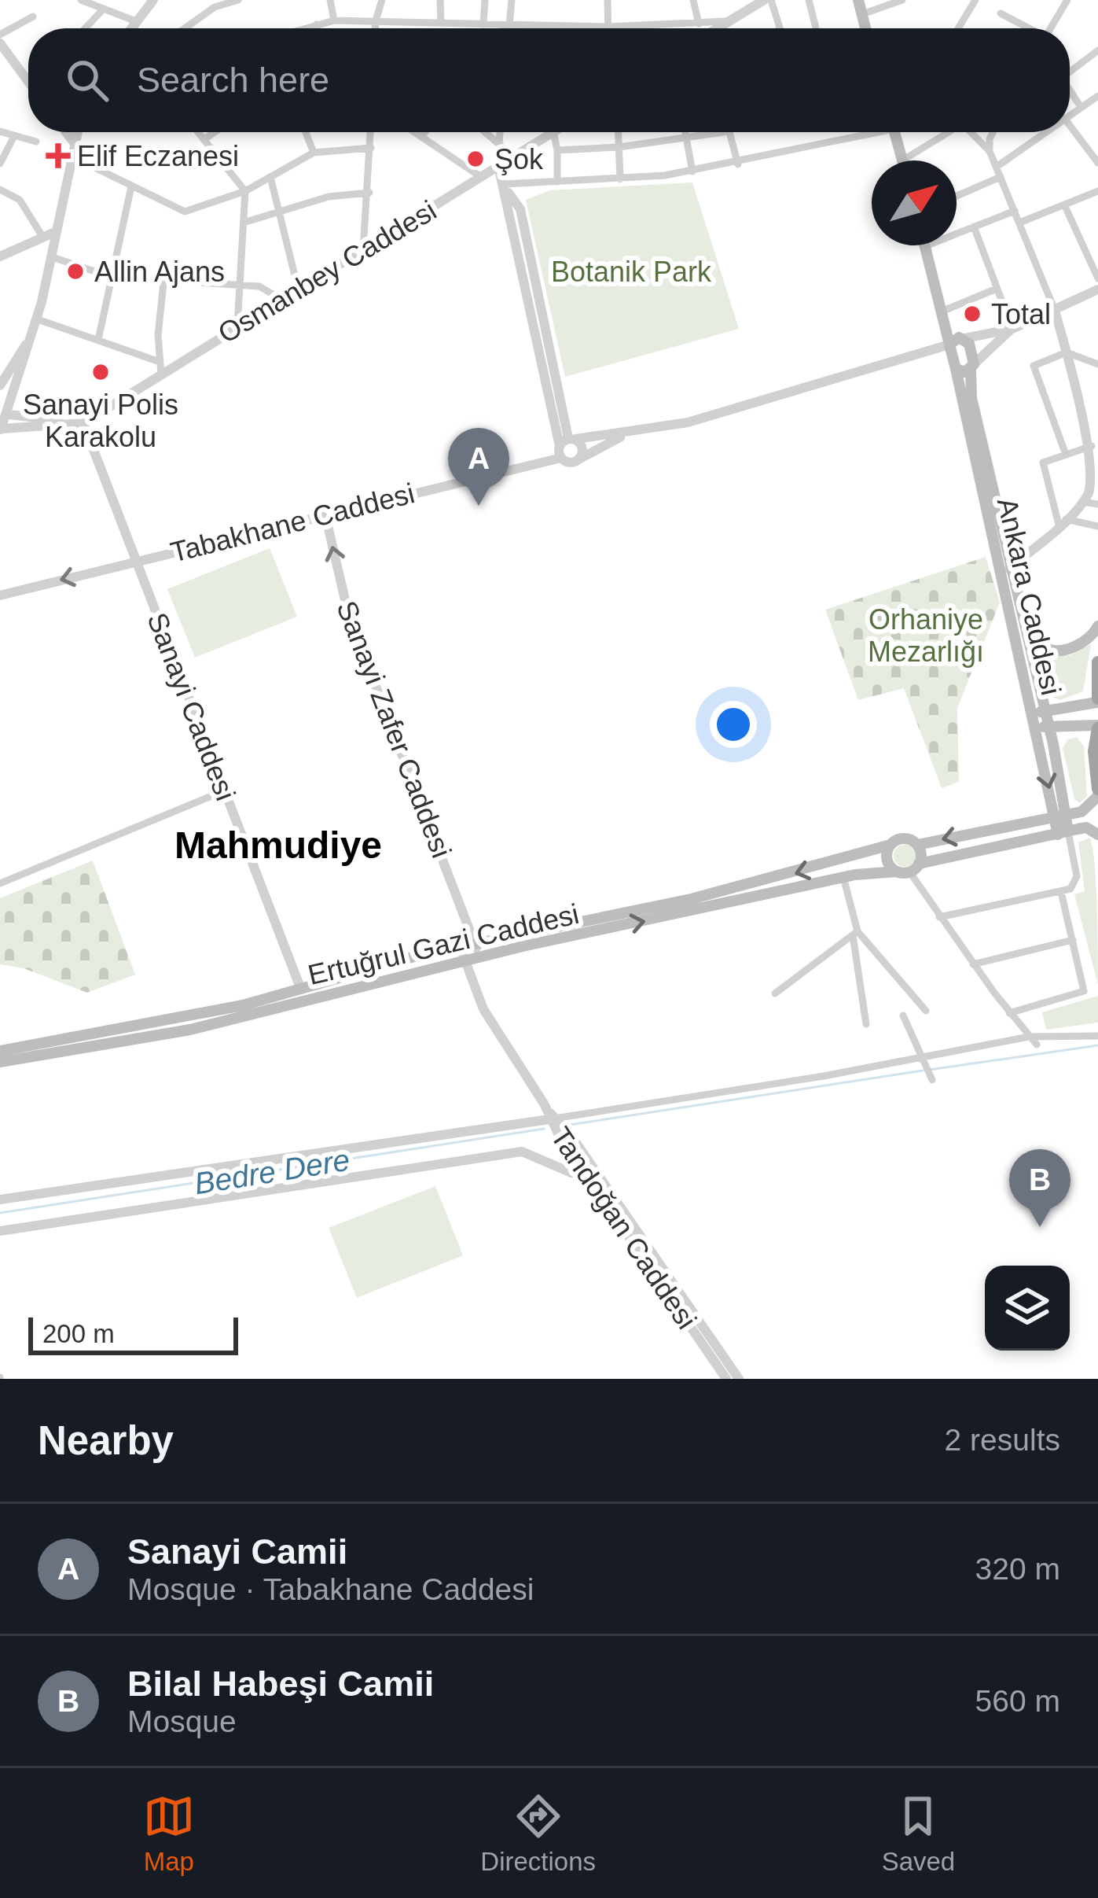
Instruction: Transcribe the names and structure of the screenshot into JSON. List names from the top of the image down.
{
  "streets": {
    "main road": ["Ankara Caddesi", "Ertuğrul Gazi Caddesi"],
    "street": [
      "Osmanbey Caddesi",
      "Tabakhane Caddesi",
      "Sanayi Caddesi",
      "Sanayi Zafer Caddesi",
      "Tandoğan Caddesi"
    ]
  },
  "crossings": [
    ["Osmanbey Caddesi", "Sanayi Caddesi"],
    ["Tabakhane Caddesi", "Sanayi Caddesi"],
    ["Tabakhane Caddesi", "Sanayi Zafer Caddesi"],
    ["Ankara Caddesi", "Ertuğrul Gazi Caddesi"],
    ["Sanayi Caddesi", "Ertuğrul Gazi Caddesi"],
    ["Sanayi Zafer Caddesi", "Ertuğrul Gazi Caddesi"],
    ["Ertuğrul Gazi Caddesi", "Tandoğan Caddesi"]
  ],
  "one_way": ["Sanayi Zafer Caddesi"],
  "districts": ["Mahmudiye"],
  "water": ["Bedre Dere"],
  "parks": ["Botanik Park", "Orhaniye Mezarlığı"],
  "places": {
    "health": ["Elif Eczanesi"],
    "other": [
      "Şok",
      "Allin Ajans",
      "Total",
      "Sanayi Polis Karakolu"
    ]
  },
  "scale_bar": "200 m",
  "north": "top right",
  "page": {
    "search": "Search here",
    "pins": ["A", "B"],
    "scale": "200 m",
    "heading": ["Nearby", "2 results"],
    "list": [
      {
        "mark": "A",
        "name": "Sanayi Camii",
        "note": "Mosque · Tabakhane Caddesi",
        "value": "320 m"
      },
      {
        "mark": "B",
        "name": "Bilal Habeşi Camii",
        "note": "Mosque",
        "value": "560 m"
      }
    ],
    "nav": ["Map", "Directions", "Saved"]
  }
}
